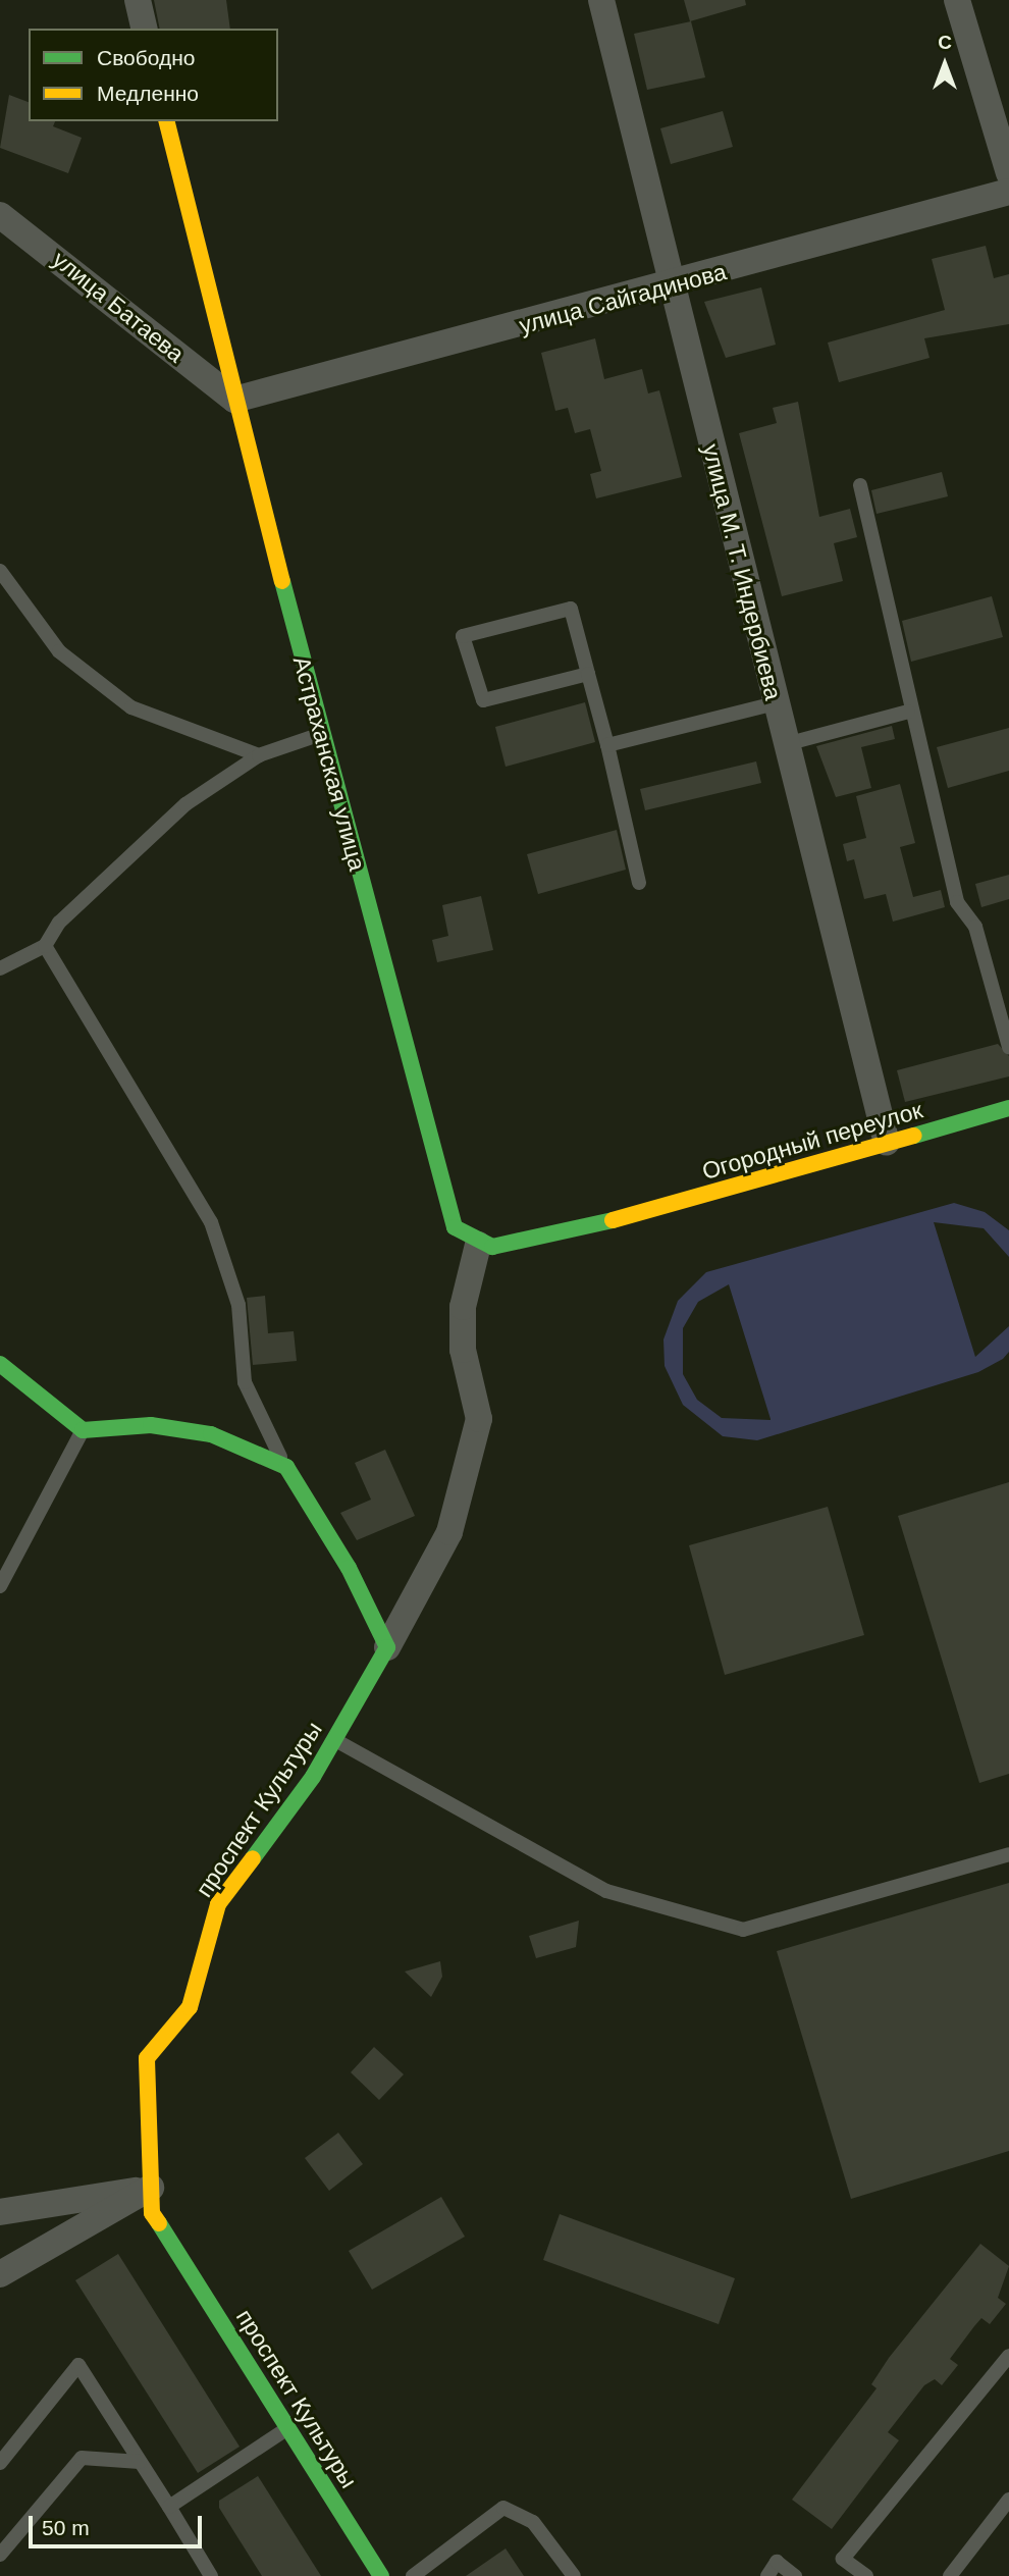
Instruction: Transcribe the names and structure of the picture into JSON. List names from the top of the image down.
{
  "streets": {
    "street": [
      "улица Сайгадинова",
      "улица Батаева",
      "улица М. Т. Индербиева",
      "Астраханская улица",
      "Огородный переулок",
      "проспект Культуры"
    ]
  },
  "crossings": [
    ["улица Сайгадинова", "улица Батаева"],
    ["улица Сайгадинова", "улица М. Т. Индербиева"],
    ["улица Сайгадинова", "Астраханская улица"],
    ["улица Батаева", "Астраханская улица"],
    ["улица М. Т. Индербиева", "Огородный переулок"],
    ["Астраханская улица", "Огородный переулок"]
  ],
  "legend": ["Свободно", "Медленно"],
  "scale_bar": "50 m",
  "north": "top"
}
